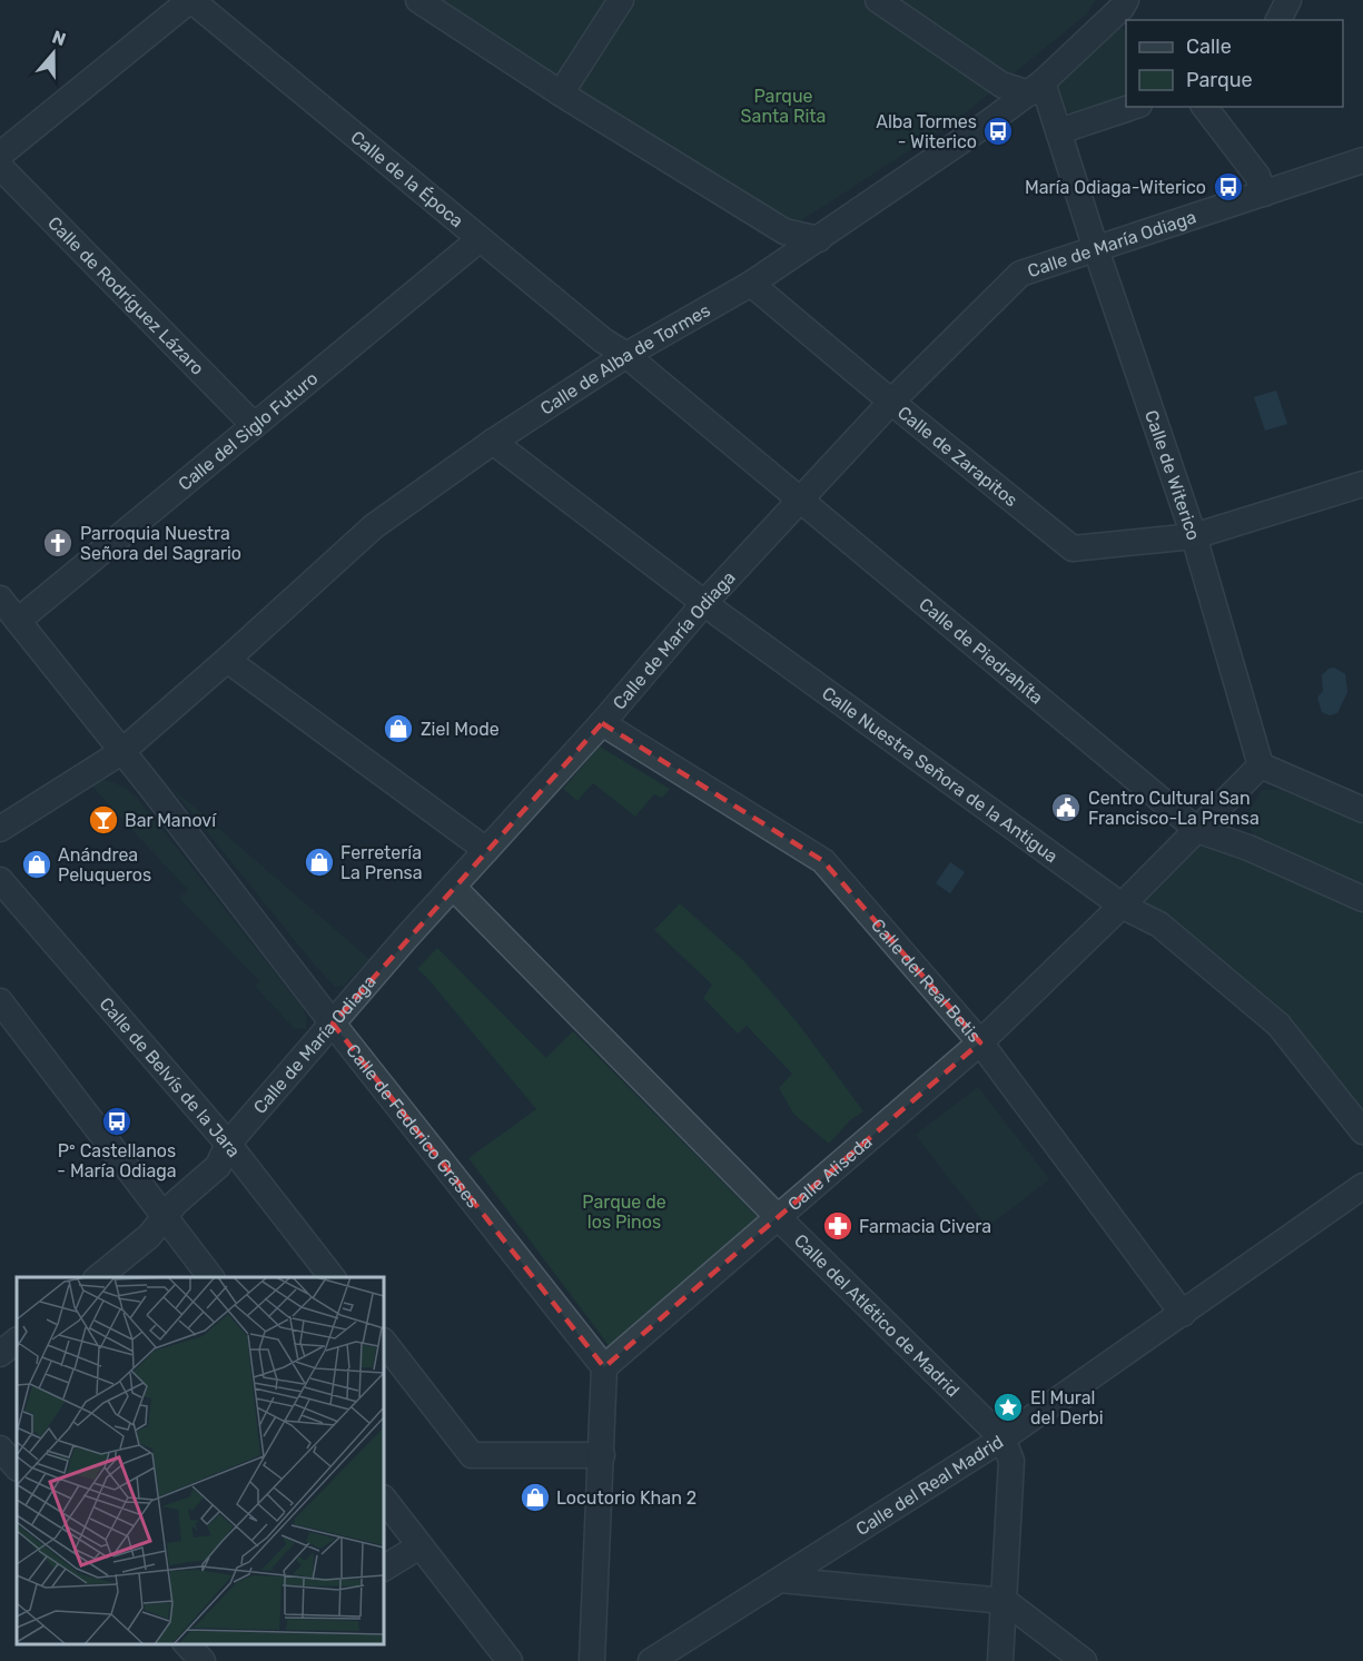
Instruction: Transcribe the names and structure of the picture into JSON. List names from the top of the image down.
{
  "streets": {
    "street": [
      "Calle de la Época",
      "Calle de María Odiaga",
      "Calle de Rodríguez Lázaro",
      "Calle de Alba de Tormes",
      "Calle del Siglo Futuro",
      "Calle de Zarapitos",
      "Calle de Witerico",
      "Calle de Piedrahíta",
      "Calle Nuestra Señora de la Antigua",
      "Calle del Real Betis",
      "Calle de Belvís de la Jara",
      "Calle de Federico Grases",
      "Calle Aliseda",
      "Calle del Atlético de Madrid",
      "Calle del Real Madrid"
    ]
  },
  "crossings": [
    ["Calle de la Época", "Calle de Alba de Tormes"],
    ["Calle de la Época", "Calle del Siglo Futuro"],
    ["Calle de la Época", "Calle de Piedrahíta"],
    ["Calle de María Odiaga", "Calle de Zarapitos"],
    ["Calle de María Odiaga", "Calle de Witerico"],
    ["Calle de María Odiaga", "Calle de Piedrahíta"],
    ["Calle de María Odiaga", "Calle Nuestra Señora de la Antigua"],
    ["Calle de María Odiaga", "Calle del Real Betis"],
    ["Calle de María Odiaga", "Calle de Belvís de la Jara"],
    ["Calle de María Odiaga", "Calle de Federico Grases"],
    ["Calle de María Odiaga", "Calle del Atlético de Madrid"],
    ["Calle de Rodríguez Lázaro", "Calle del Siglo Futuro"],
    ["Calle de Alba de Tormes", "Calle de Zarapitos"],
    ["Calle de Alba de Tormes", "Calle de Witerico"],
    ["Calle de Alba de Tormes", "Calle de Piedrahíta"],
    ["Calle de Alba de Tormes", "Calle Nuestra Señora de la Antigua"],
    ["Calle de Alba de Tormes", "Calle de Federico Grases"],
    ["Calle del Siglo Futuro", "Calle de Federico Grases"],
    ["Calle de Zarapitos", "Calle de Witerico"],
    ["Calle de Witerico", "Calle Aliseda"],
    ["Calle de Piedrahíta", "Calle Aliseda"],
    ["Calle Nuestra Señora de la Antigua", "Calle Aliseda"],
    ["Calle del Real Betis", "Calle Aliseda"],
    ["Calle del Real Betis", "Calle del Real Madrid"],
    ["Calle de Federico Grases", "Calle Aliseda"],
    ["Calle Aliseda", "Calle del Atlético de Madrid"],
    ["Calle del Atlético de Madrid", "Calle del Real Madrid"]
  ],
  "parks": ["Parque Santa Rita", "Parque de los Pinos"],
  "places": {
    "bus stop": ["Alba Tormes - Witerico", "María Odiaga-Witerico", "Pº Castellanos - María Odiaga"],
    "church": ["Parroquia Nuestra Señora del Sagrario"],
    "shop": [
      "Ziel Mode",
      "Ferretería La Prensa",
      "Anándrea Peluqueros",
      "Locutorio Khan 2"
    ],
    "public building": ["Centro Cultural San Francisco-La Prensa"],
    "bar": ["Bar Manoví"],
    "pharmacy": ["Farmacia Civera"],
    "place": ["El Mural del Derbi"]
  },
  "legend": ["Calle", "Parque"],
  "north": "top"
}
